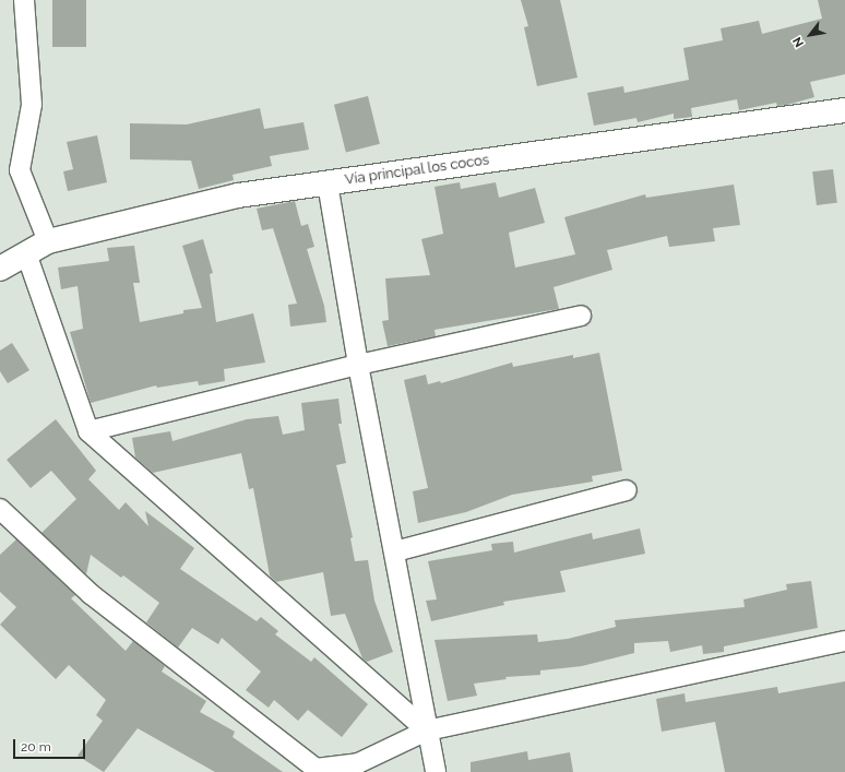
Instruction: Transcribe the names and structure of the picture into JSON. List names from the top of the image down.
{
  "streets": {
    "street": ["Vía principal los cocos"]
  },
  "scale_bar": "20 m",
  "north": "bottom left"
}
